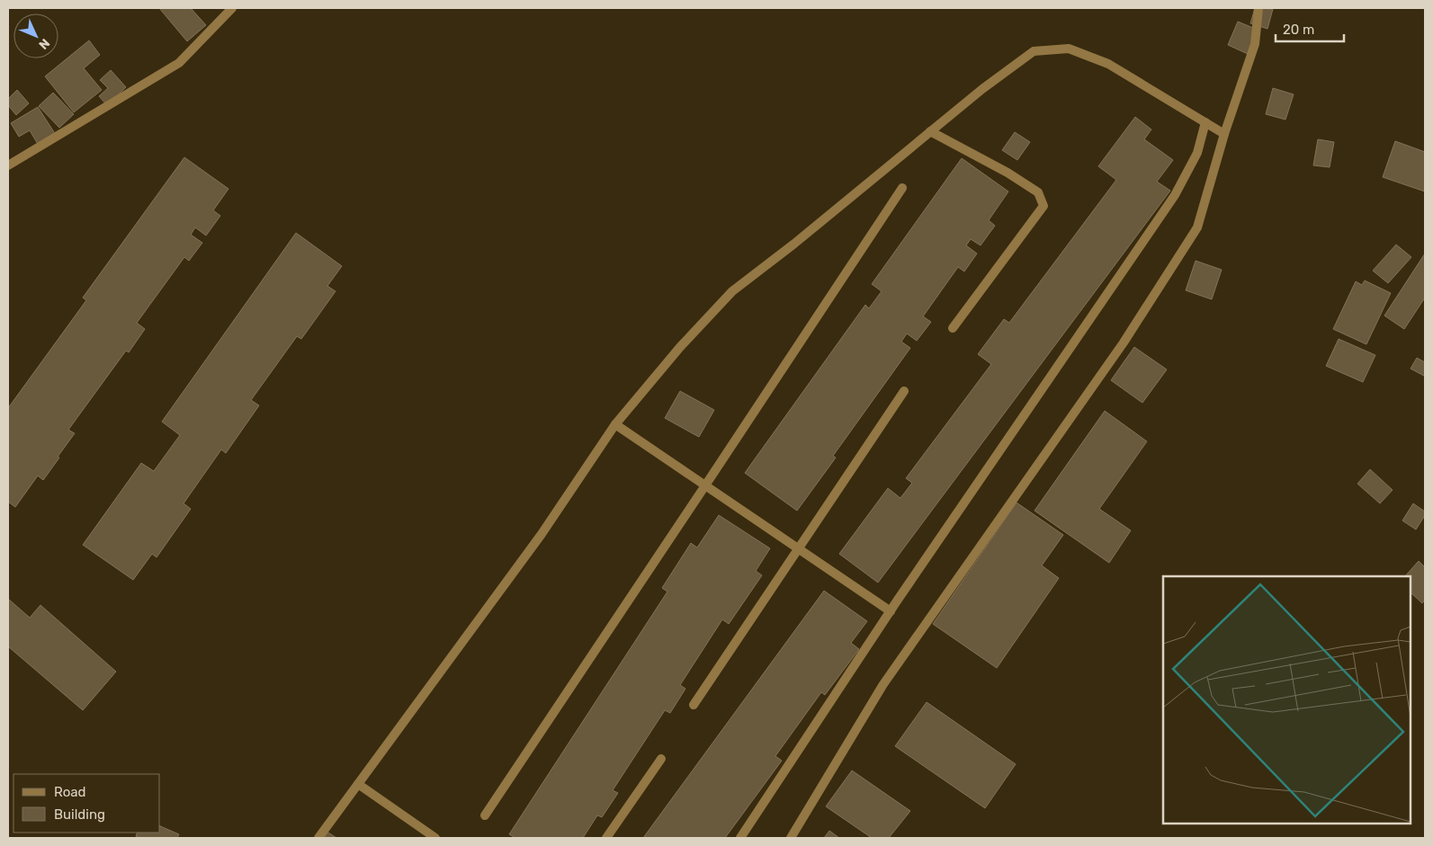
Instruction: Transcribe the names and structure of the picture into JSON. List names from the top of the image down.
{
  "legend": ["Road", "Building"],
  "scale_bar": "20 m",
  "north": "bottom right"
}
